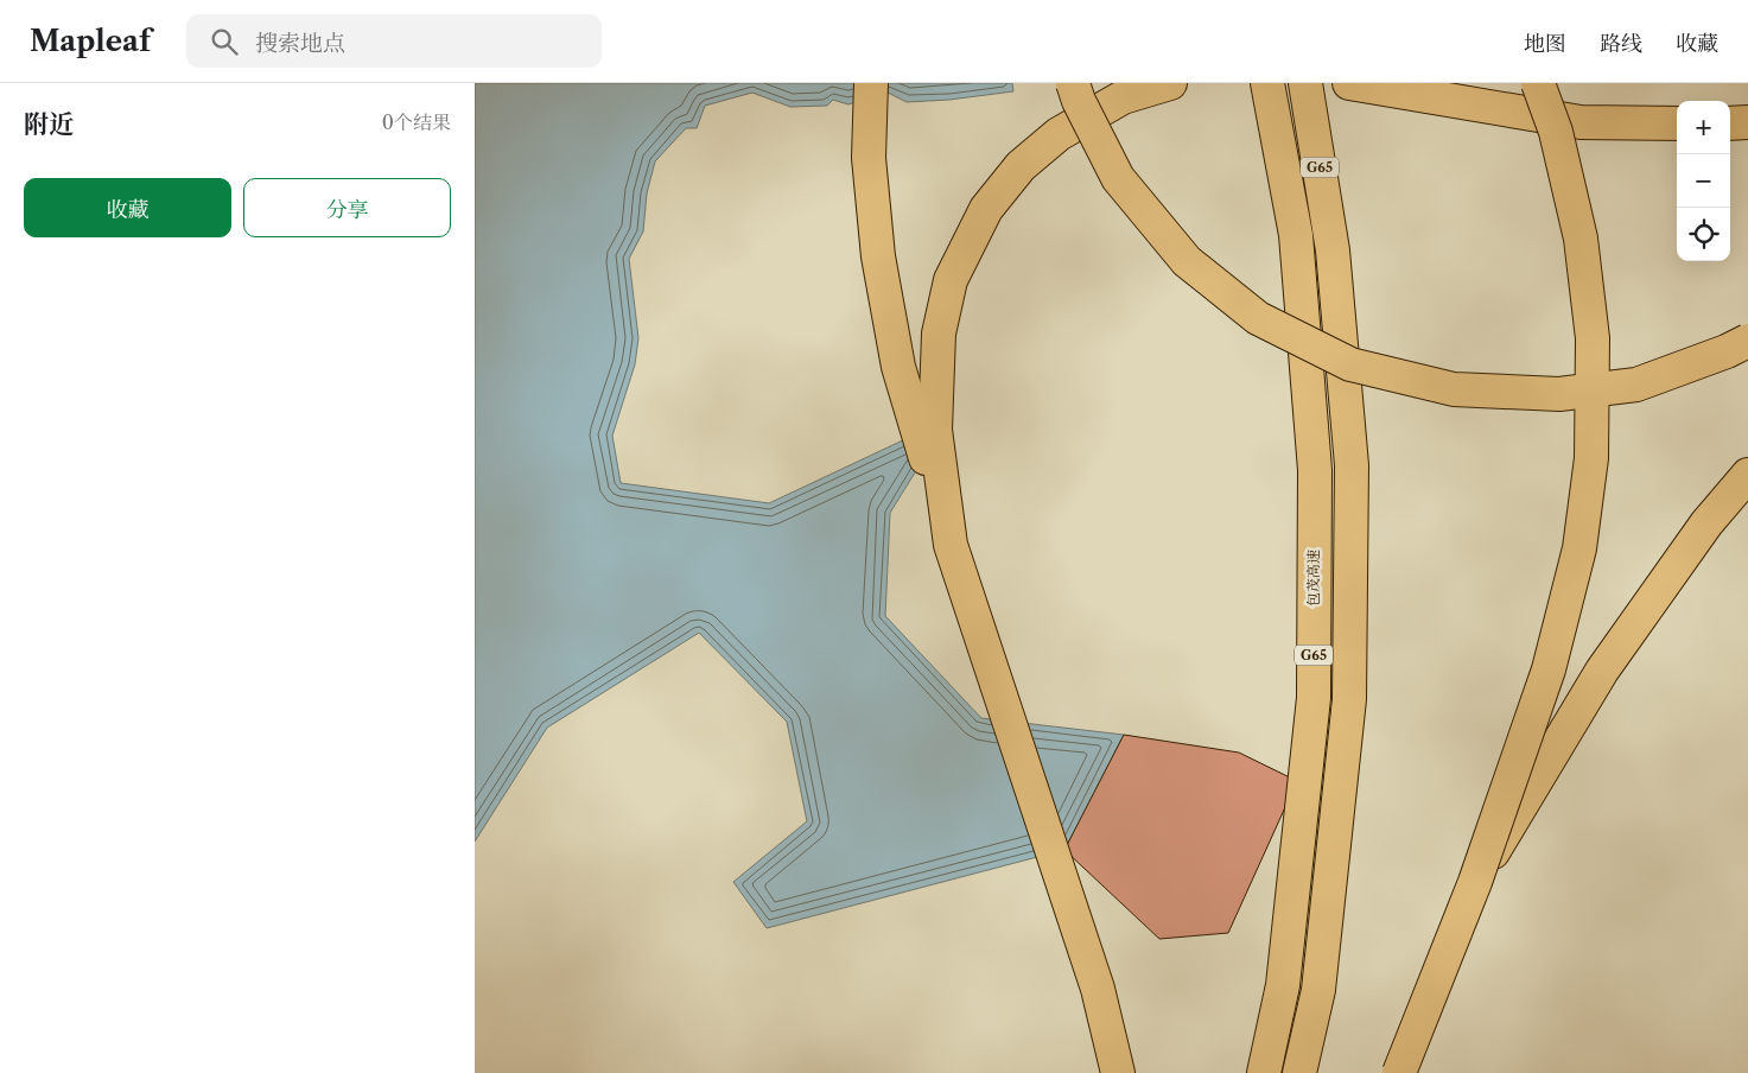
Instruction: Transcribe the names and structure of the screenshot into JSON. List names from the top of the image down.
{
  "streets": {
    "highway": ["G65", "包茂高速"]
  },
  "page": {
    "header": "Mapleaf",
    "search": "搜索地点",
    "nav": ["地图", "路线", "收藏"],
    "heading": ["附近", "0个结果"],
    "map_buttons": ["+", "−"],
    "buttons": ["收藏", "分享"]
  }
}
